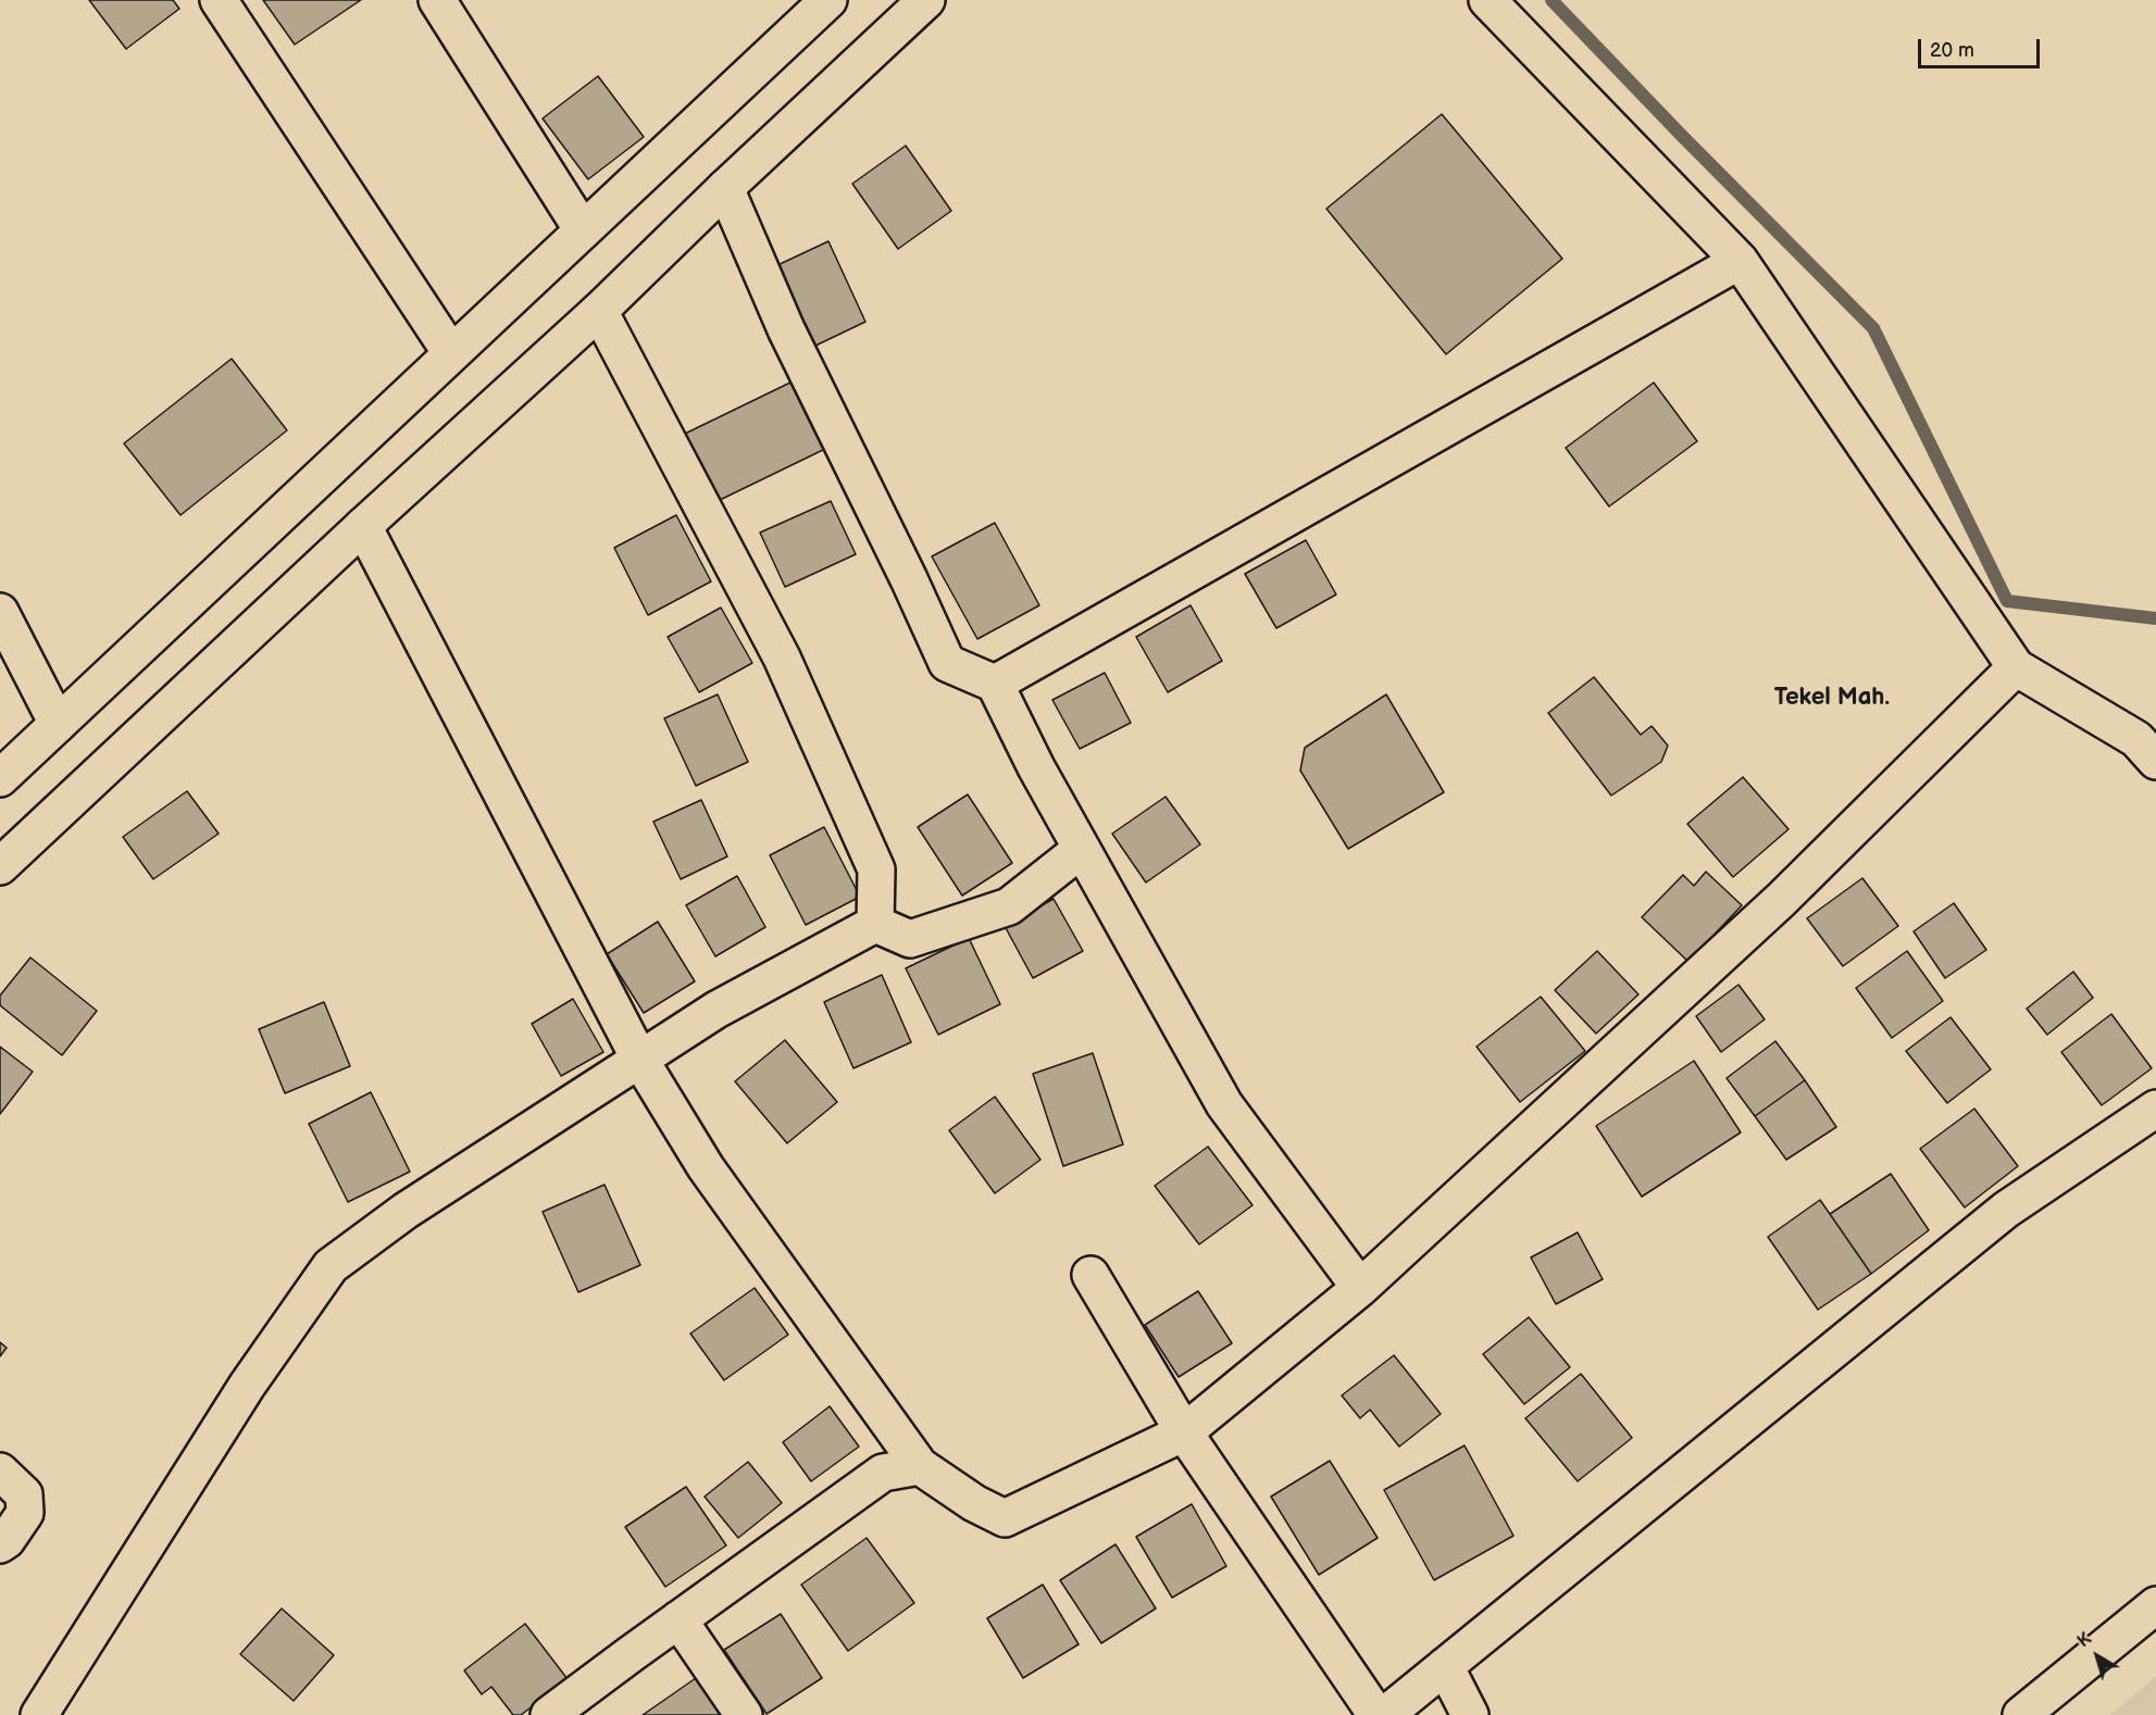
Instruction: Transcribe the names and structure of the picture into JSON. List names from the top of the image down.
{
  "districts": ["Tekel Mah."],
  "scale_bar": "20 m",
  "north": "top left"
}
